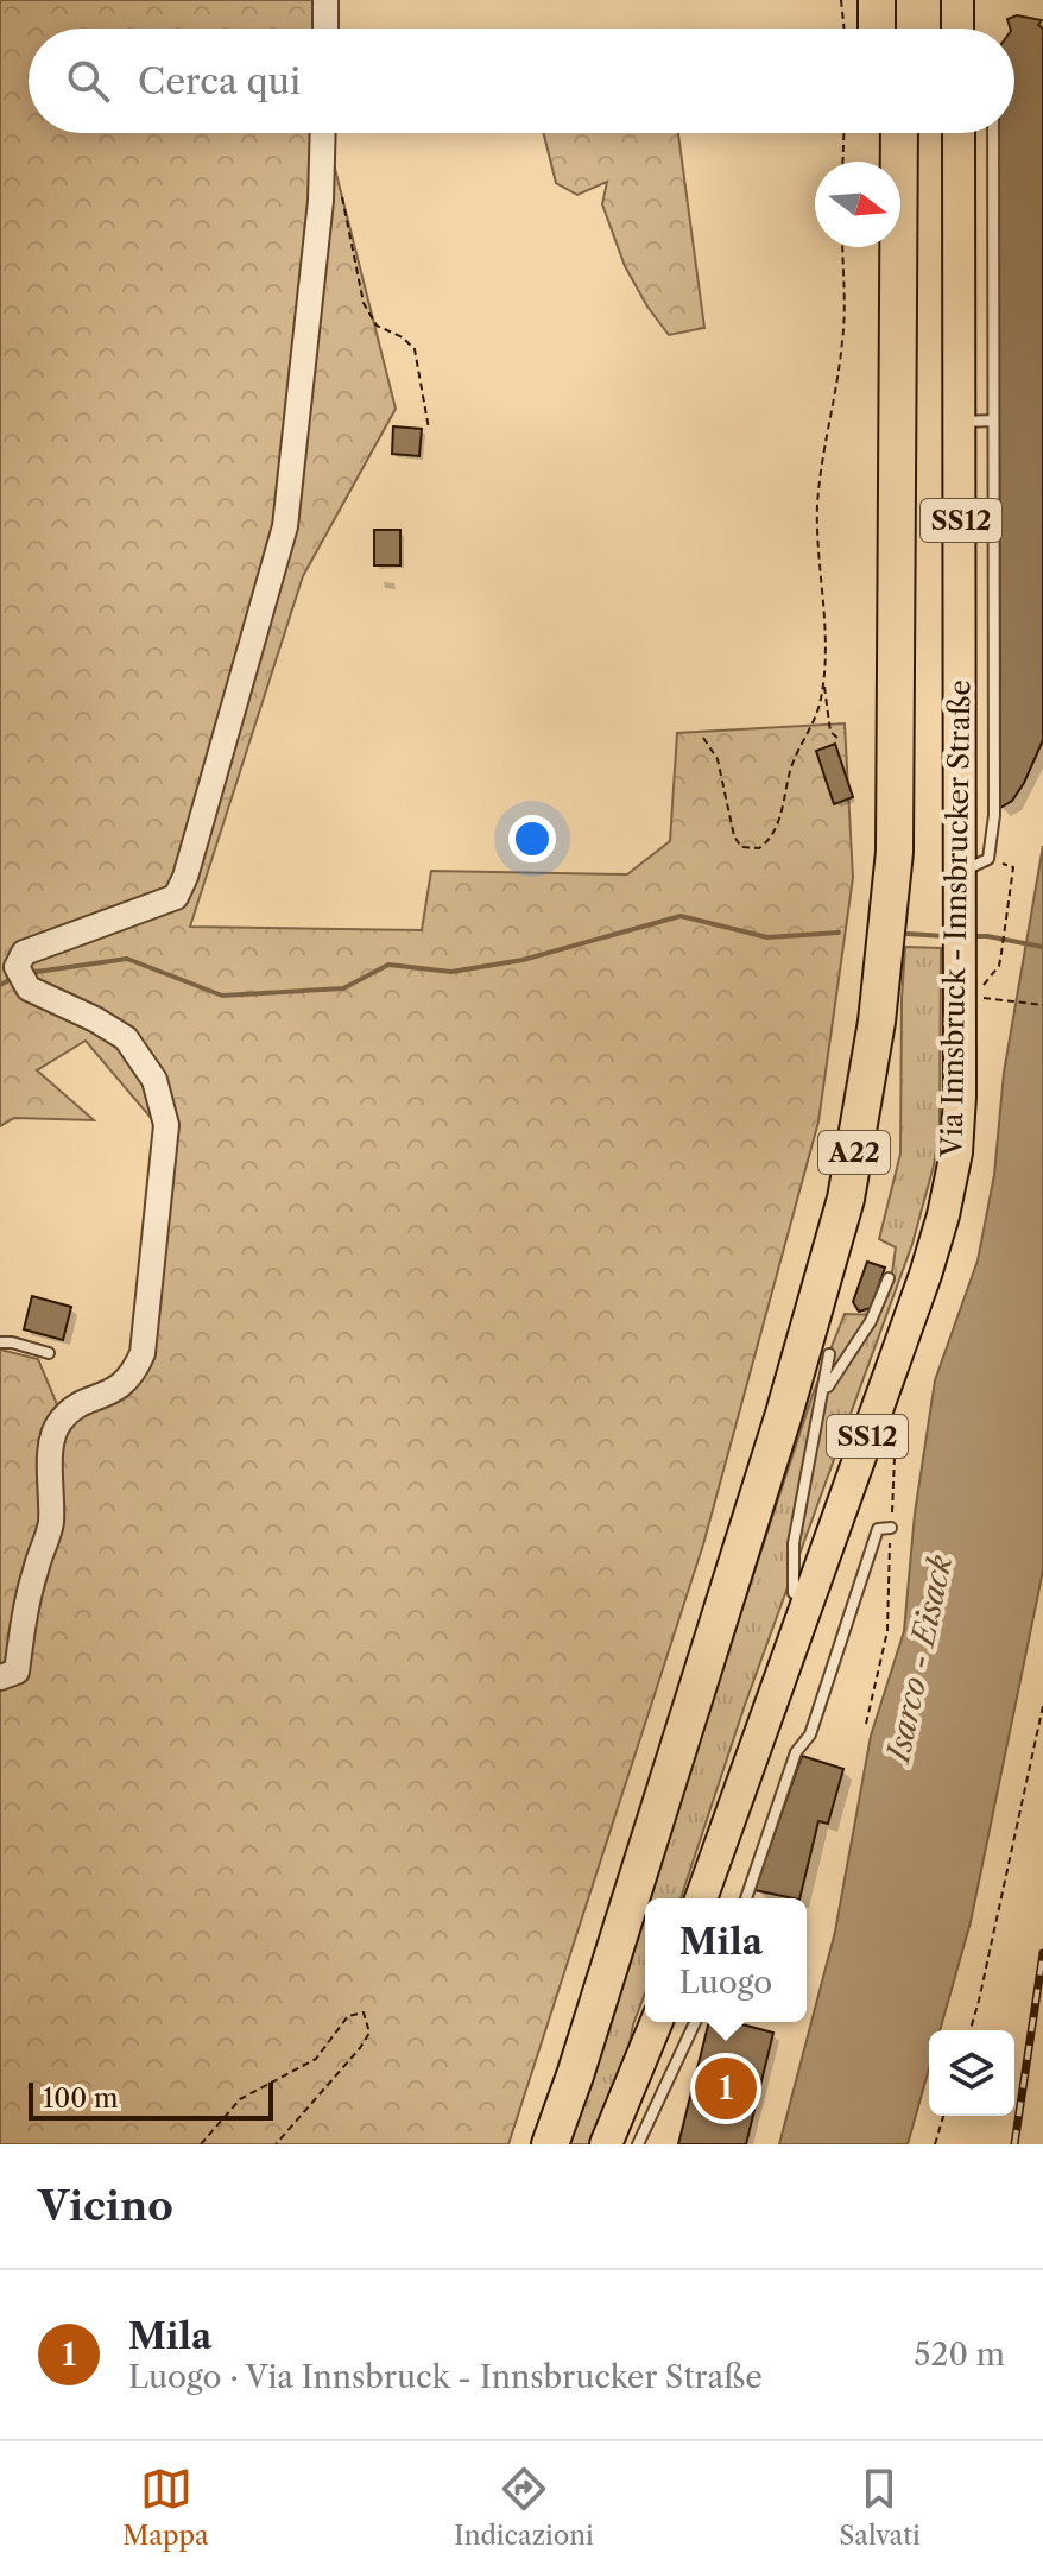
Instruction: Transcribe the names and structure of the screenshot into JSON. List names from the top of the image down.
{
  "streets": {
    "highway": ["A22"],
    "main road": ["SS12", "Via Innsbruck - Innsbrucker Straße"]
  },
  "water": ["Isarco - Eisack"],
  "scale_bar": "100 m",
  "north": "right",
  "page": {
    "search": "Cerca qui",
    "popup": ["Mila", "Luogo"],
    "pins": "1",
    "scale": "100 m",
    "heading": "Vicino",
    "list": [
      {
        "mark": "1",
        "name": "Mila",
        "note": "Luogo · Via Innsbruck - Innsbrucker Straße",
        "value": "520 m"
      }
    ],
    "nav": ["Mappa", "Indicazioni", "Salvati"]
  }
}
